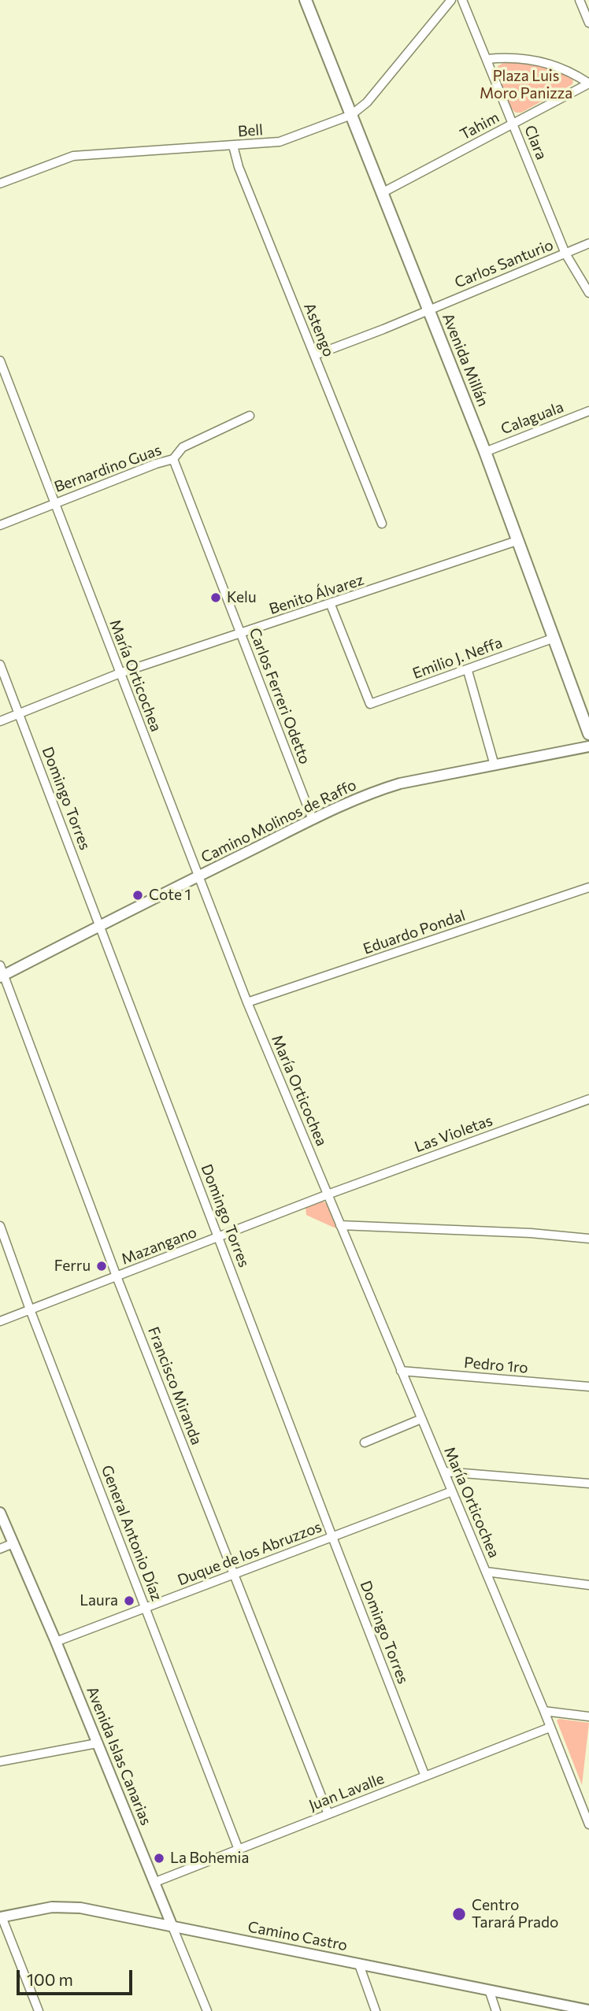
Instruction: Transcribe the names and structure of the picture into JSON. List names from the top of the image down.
{
  "streets": {
    "main road": ["Avenida Millán"],
    "street": [
      "Tahim",
      "Bell",
      "Clara",
      "Carlos Santurio",
      "Astengo",
      "Calaguala",
      "Bernardino Guas",
      "Benito Álvarez",
      "Emilio J. Neffa",
      "María Orticochea",
      "Carlos Ferreri Odetto",
      "Domingo Torres",
      "Camino Molinos de Raffo",
      "Eduardo Pondal",
      "Las Violetas",
      "Mazangano",
      "Pedro 1ro",
      "Francisco Miranda",
      "General Antonio Díaz",
      "Duque de los Abruzzos",
      "Avenida Islas Canarias",
      "Juan Lavalle",
      "Camino Castro"
    ]
  },
  "crossings": [
    ["Tahim", "Clara"],
    ["Tahim", "Avenida Millán"],
    ["Bell", "Astengo"],
    ["Bell", "Avenida Millán"],
    ["Clara", "Carlos Santurio"],
    ["Carlos Santurio", "Avenida Millán"],
    ["Avenida Millán", "Calaguala"],
    ["Avenida Millán", "Benito Álvarez"],
    ["Avenida Millán", "Emilio J. Neffa"],
    ["Bernardino Guas", "María Orticochea"],
    ["Bernardino Guas", "Carlos Ferreri Odetto"],
    ["Benito Álvarez", "Emilio J. Neffa"],
    ["Benito Álvarez", "María Orticochea"],
    ["Benito Álvarez", "Carlos Ferreri Odetto"],
    ["Benito Álvarez", "Domingo Torres"],
    ["María Orticochea", "Camino Molinos de Raffo"],
    ["María Orticochea", "Eduardo Pondal"],
    ["María Orticochea", "Las Violetas"],
    ["María Orticochea", "Mazangano"],
    ["María Orticochea", "Pedro 1ro"],
    ["María Orticochea", "Duque de los Abruzzos"],
    ["María Orticochea", "Juan Lavalle"],
    ["Carlos Ferreri Odetto", "Camino Molinos de Raffo"],
    ["Domingo Torres", "Camino Molinos de Raffo"],
    ["Domingo Torres", "Mazangano"],
    ["Domingo Torres", "Duque de los Abruzzos"],
    ["Domingo Torres", "Juan Lavalle"],
    ["Camino Molinos de Raffo", "Francisco Miranda"],
    ["Las Violetas", "Mazangano"],
    ["Mazangano", "Francisco Miranda"],
    ["Mazangano", "General Antonio Díaz"],
    ["Francisco Miranda", "Duque de los Abruzzos"],
    ["Francisco Miranda", "Juan Lavalle"],
    ["General Antonio Díaz", "Duque de los Abruzzos"],
    ["General Antonio Díaz", "Juan Lavalle"],
    ["Duque de los Abruzzos", "Avenida Islas Canarias"],
    ["Avenida Islas Canarias", "Juan Lavalle"],
    ["Avenida Islas Canarias", "Camino Castro"]
  ],
  "parks": ["Plaza Luis Moro Panizza"],
  "places": [
    "Kelu",
    "Cote 1",
    "Ferru",
    "Laura",
    "La Bohemia",
    "Centro Tarará Prado"
  ],
  "scale_bar": "100 m"
}
